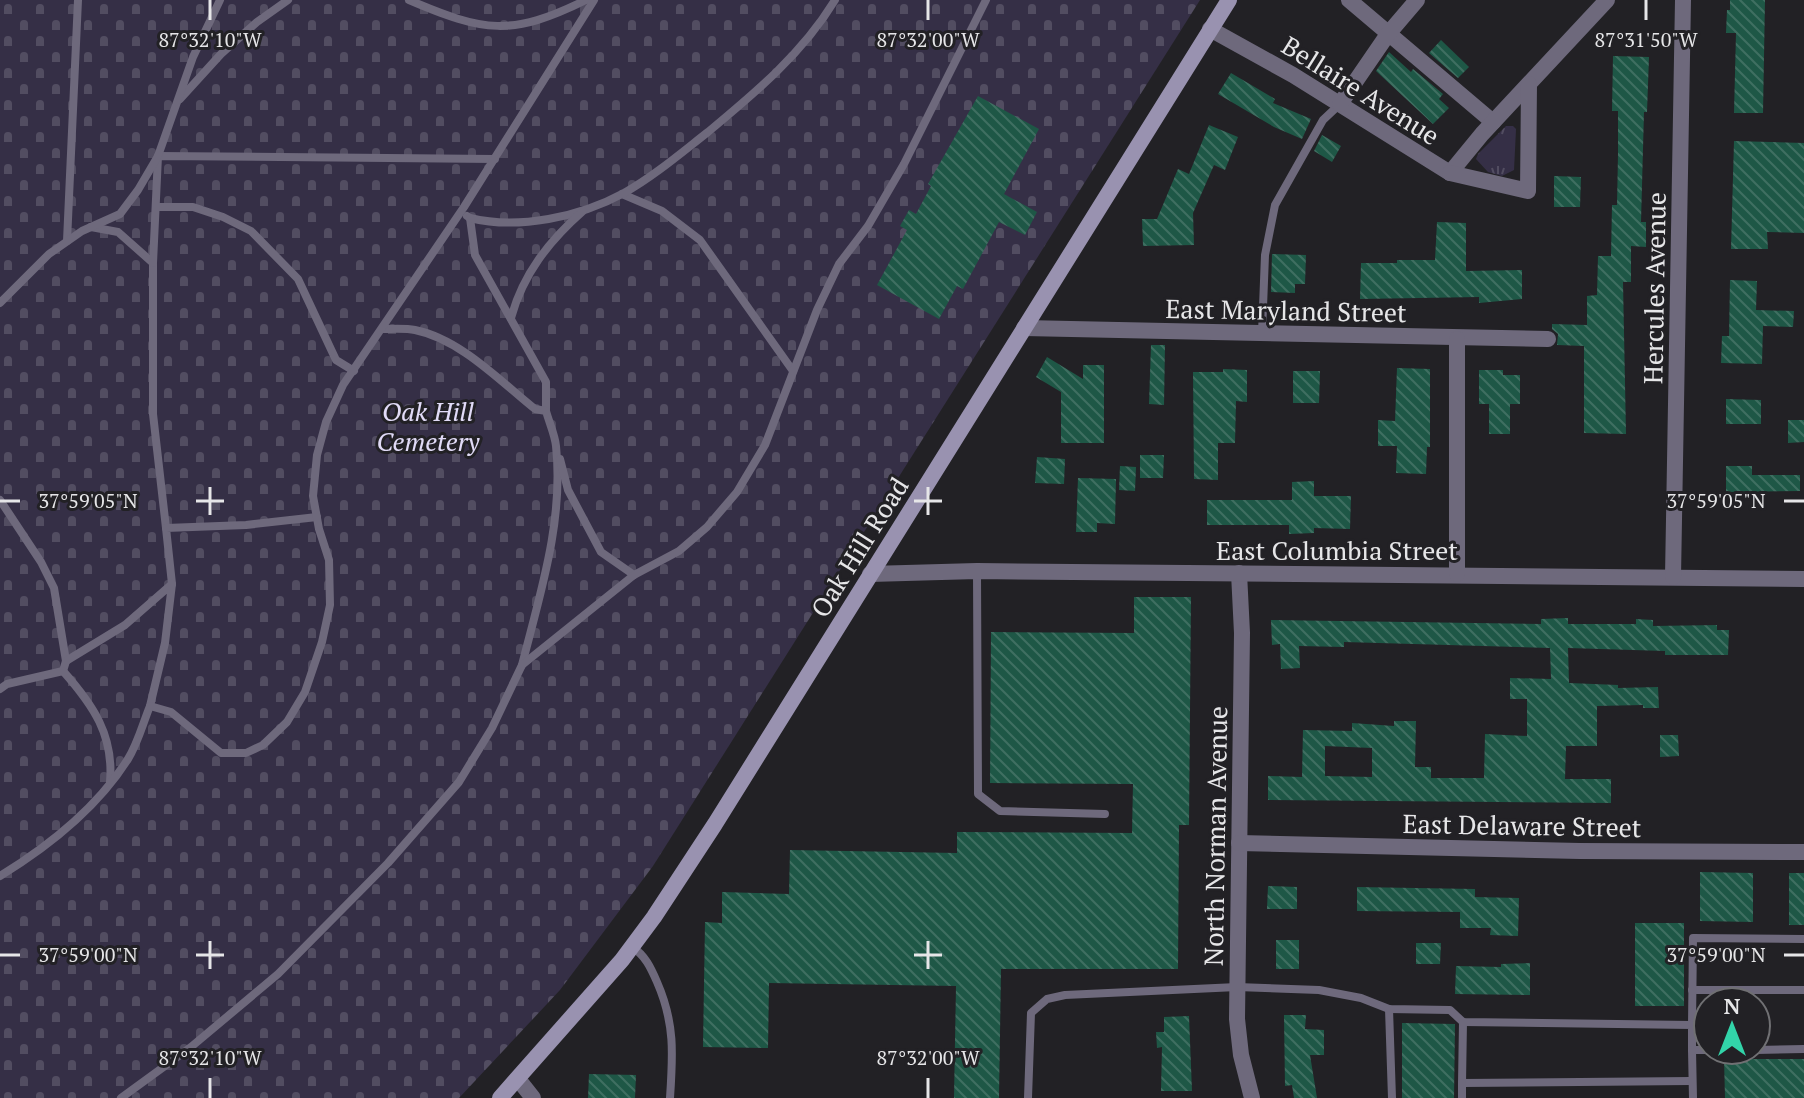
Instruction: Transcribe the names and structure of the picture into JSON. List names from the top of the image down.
{
  "streets": {
    "main road": ["Oak Hill Road"],
    "street": [
      "Bellaire Avenue",
      "Hercules Avenue",
      "East Maryland Street",
      "East Columbia Street",
      "East Delaware Street",
      "North Norman Avenue"
    ]
  },
  "crossings": [
    ["Bellaire Avenue", "Oak Hill Road"],
    ["Hercules Avenue", "East Columbia Street"],
    ["East Maryland Street", "Oak Hill Road"],
    ["Oak Hill Road", "East Columbia Street"],
    ["East Columbia Street", "North Norman Avenue"],
    ["East Delaware Street", "North Norman Avenue"]
  ],
  "parks": ["Oak Hill Cemetery"],
  "north": "top",
  "coordinates": [
    "87°32'10\"W",
    "87°32'00\"W",
    "87°31'50\"W",
    "37°59'05\"N",
    "37°59'00\"N"
  ]
}
